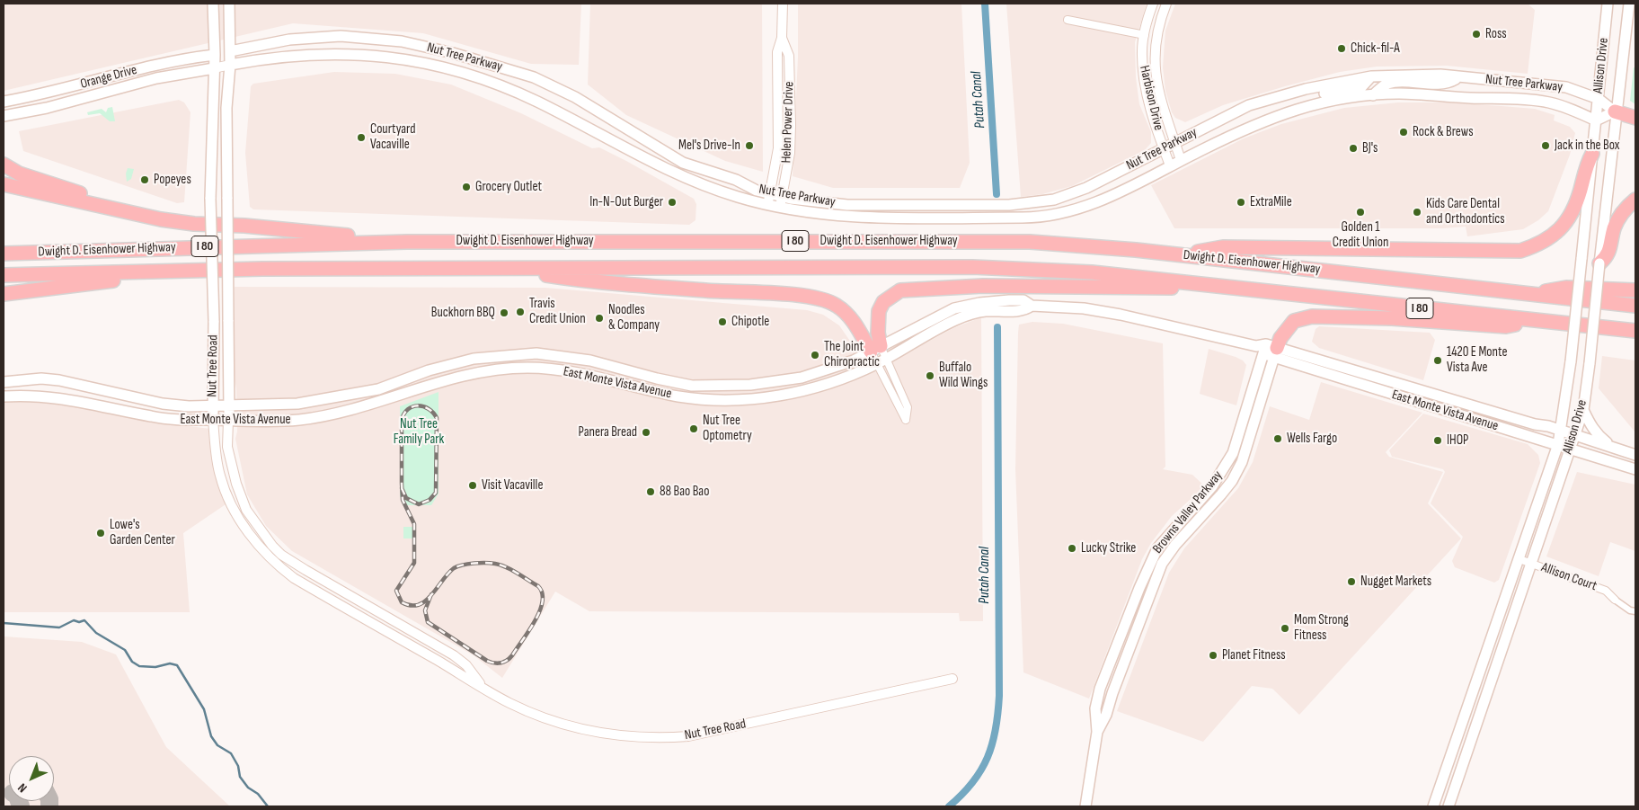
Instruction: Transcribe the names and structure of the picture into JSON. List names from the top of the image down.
{
  "streets": {
    "highway": ["Dwight D. Eisenhower Highway", "I 80"],
    "main road": [
      "Nut Tree Parkway",
      "Allison Drive",
      "Orange Drive",
      "Nut Tree Road",
      "East Monte Vista Avenue",
      "Browns Valley Parkway"
    ],
    "street": ["Harbison Drive", "Helen Power Drive", "Allison Court"]
  },
  "crossings": [
    ["Nut Tree Parkway", "Allison Drive"],
    ["Nut Tree Parkway", "Orange Drive"],
    ["Nut Tree Parkway", "Harbison Drive"],
    ["Nut Tree Parkway", "Helen Power Drive"],
    ["Nut Tree Parkway", "Nut Tree Road"],
    ["Allison Drive", "East Monte Vista Avenue"],
    ["Allison Drive", "Allison Court"],
    ["Orange Drive", "Nut Tree Road"],
    ["Nut Tree Road", "East Monte Vista Avenue"],
    ["East Monte Vista Avenue", "Browns Valley Parkway"]
  ],
  "water": ["Putah Canal"],
  "parks": ["Nut Tree Family Park"],
  "places": [
    "Ross",
    "Chick-fil-A",
    "Rock & Brews",
    "Courtyard Vacaville",
    "Mel's Drive-In",
    "Jack in the Box",
    "BJ's",
    "Popeyes",
    "Grocery Outlet",
    "In-N-Out Burger",
    "ExtraMile",
    "Golden 1 Credit Union",
    "Kids Care Dental and Orthodontics",
    "Travis Credit Union",
    "Buckhorn BBQ",
    "Noodles & Company",
    "Chipotle",
    "The Joint Chiropractic",
    "1420 E Monte Vista Ave",
    "Buffalo Wild Wings",
    "Nut Tree Optometry",
    "Panera Bread",
    "Wells Fargo",
    "IHOP",
    "Visit Vacaville",
    "88 Bao Bao",
    "Lowe's Garden Center",
    "Lucky Strike",
    "Nugget Markets",
    "Mom Strong Fitness",
    "Planet Fitness"
  ],
  "north": "bottom left"
}
